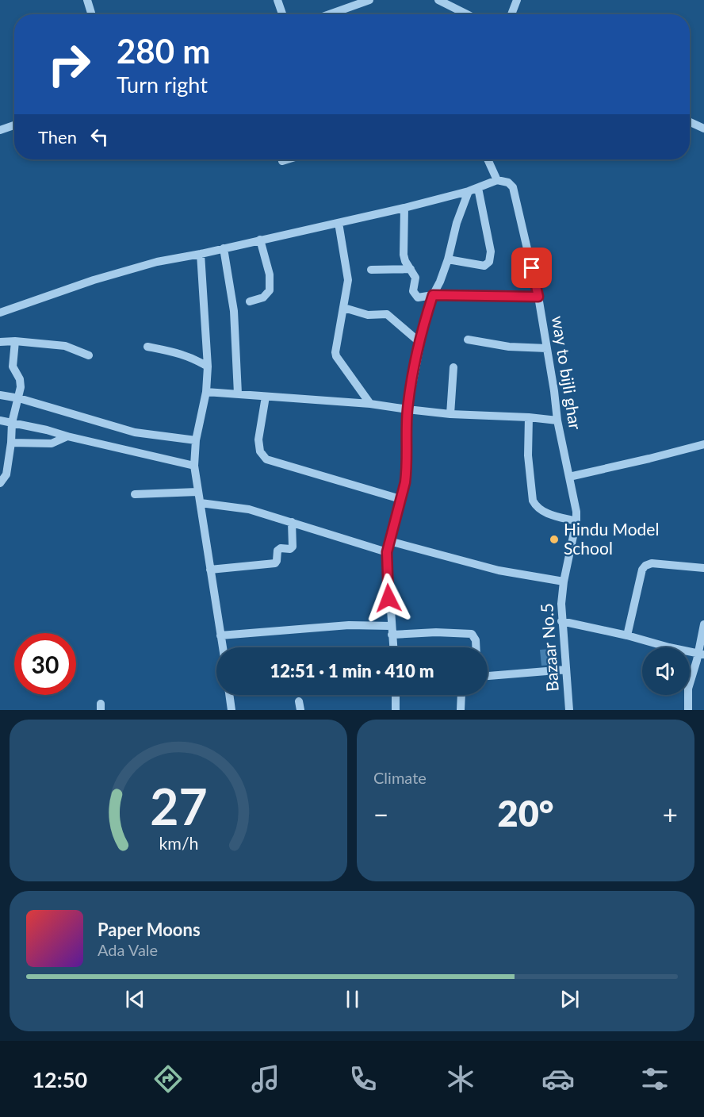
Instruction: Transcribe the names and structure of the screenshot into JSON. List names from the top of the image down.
{
  "streets": {
    "street": ["way to bijli ghar", "Bazaar No.5"]
  },
  "crossings": [
    ["way to bijli ghar", "Bazaar No.5"]
  ],
  "places": ["Hindu Model School"],
  "page": {
    "turn": ["280 m", "Turn right"],
    "then": "Then",
    "limit": "30",
    "trip": "12:51 · 1 min · 410 m",
    "tile": "Climate",
    "heat": ["−", "20°", "+"],
    "song": ["Paper Moons", "Ada Vale"],
    "tabs": "12:50",
    "gauge": ["27", "km/h"]
  }
}
